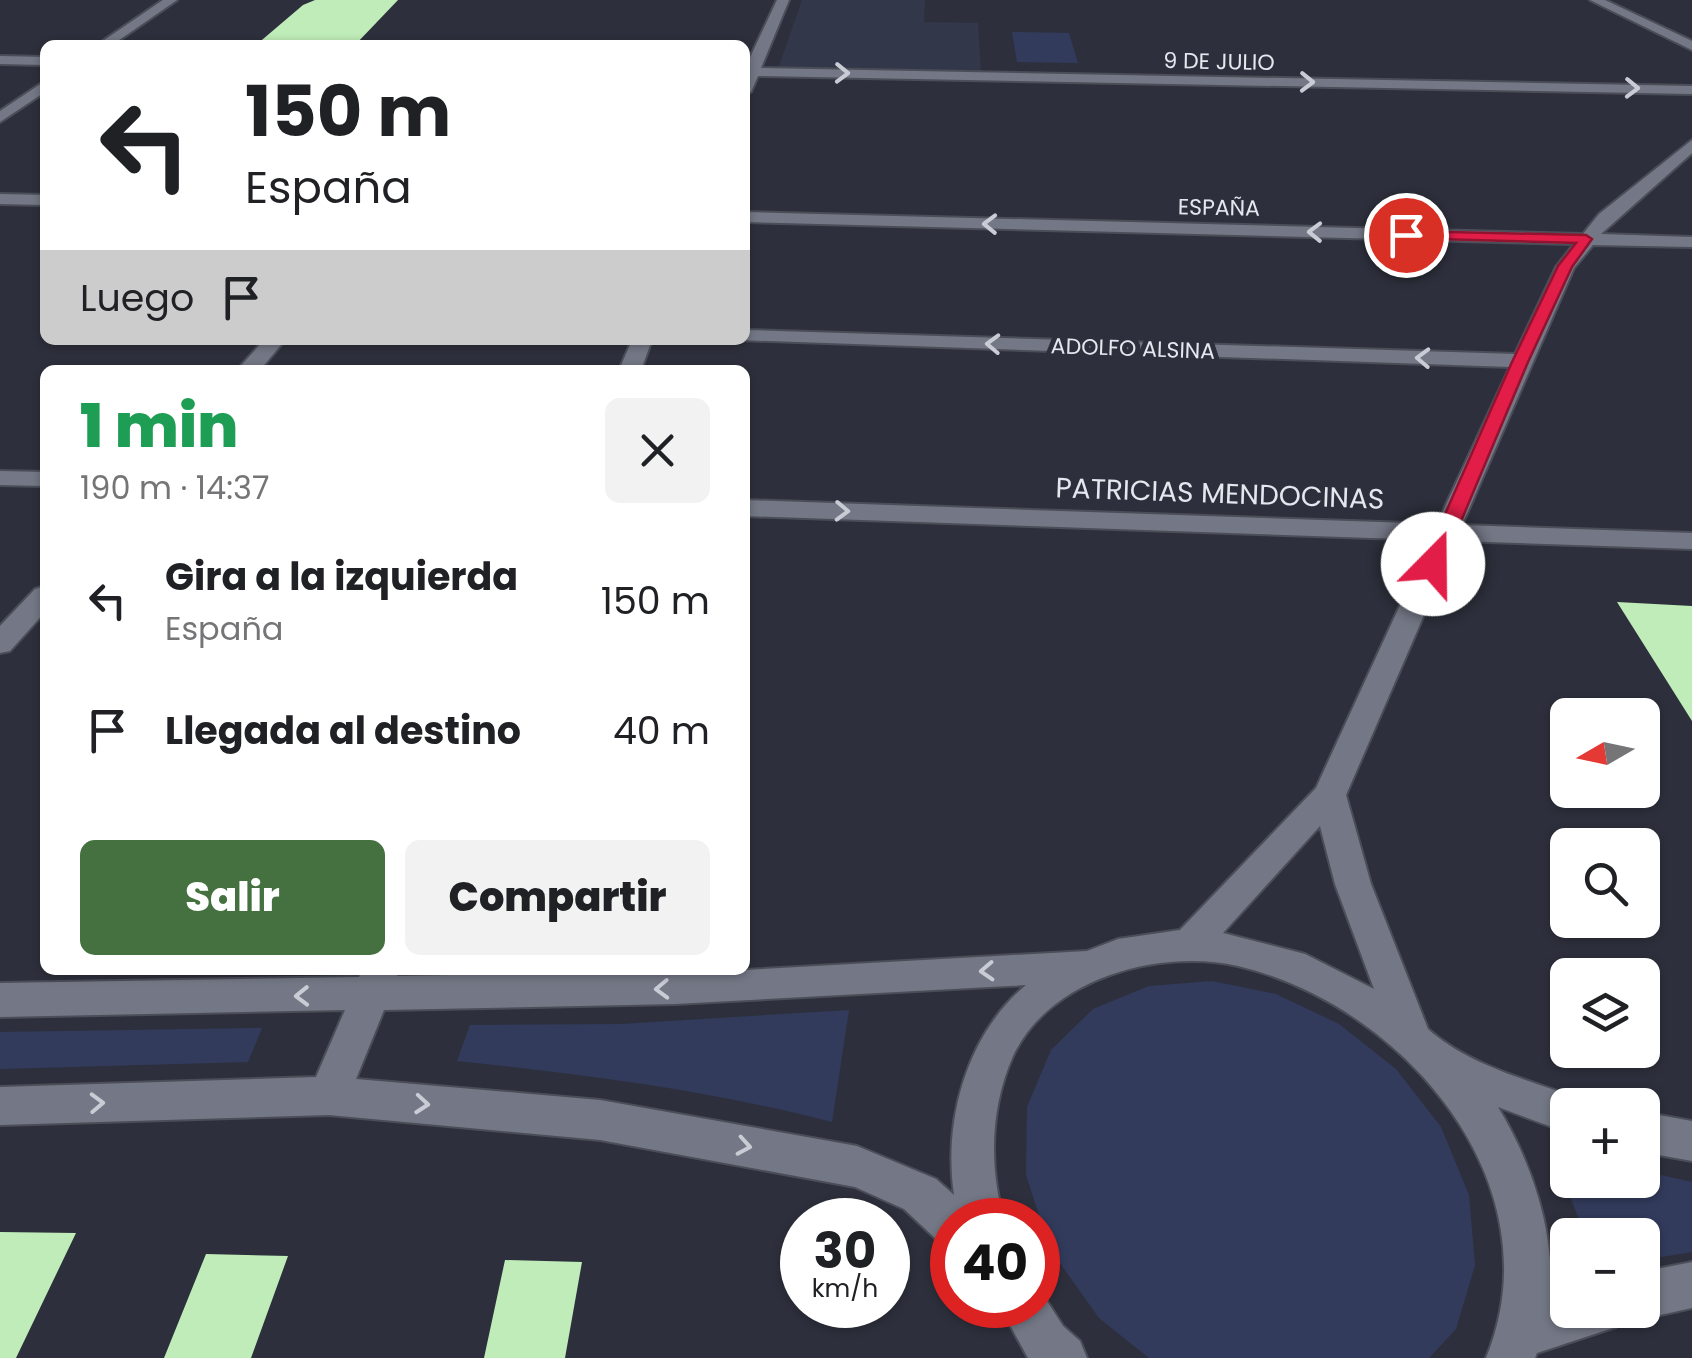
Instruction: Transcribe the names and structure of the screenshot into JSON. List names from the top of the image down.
{
  "streets": {
    "street": [
      "9 DE JULIO",
      "ESPAÑA",
      "ADOLFO ALSINA",
      "PATRICIAS MENDOCINAS"
    ]
  },
  "one_way": [
    "9 DE JULIO",
    "ESPAÑA",
    "ADOLFO ALSINA",
    "PATRICIAS MENDOCINAS"
  ],
  "north": "left",
  "page": {
    "turn": ["150 m", "España"],
    "then": "Luego",
    "heading": ["1 min", "190 m · 14:37"],
    "list": [
      {
        "name": "Gira a la izquierda",
        "note": "España",
        "value": "150 m"
      },
      {
        "name": "Llegada al destino",
        "value": "40 m"
      }
    ],
    "map_buttons": ["+", "−"],
    "buttons": ["Salir", "Compartir"],
    "speed": "30 km/h",
    "limit": "40"
  }
}
